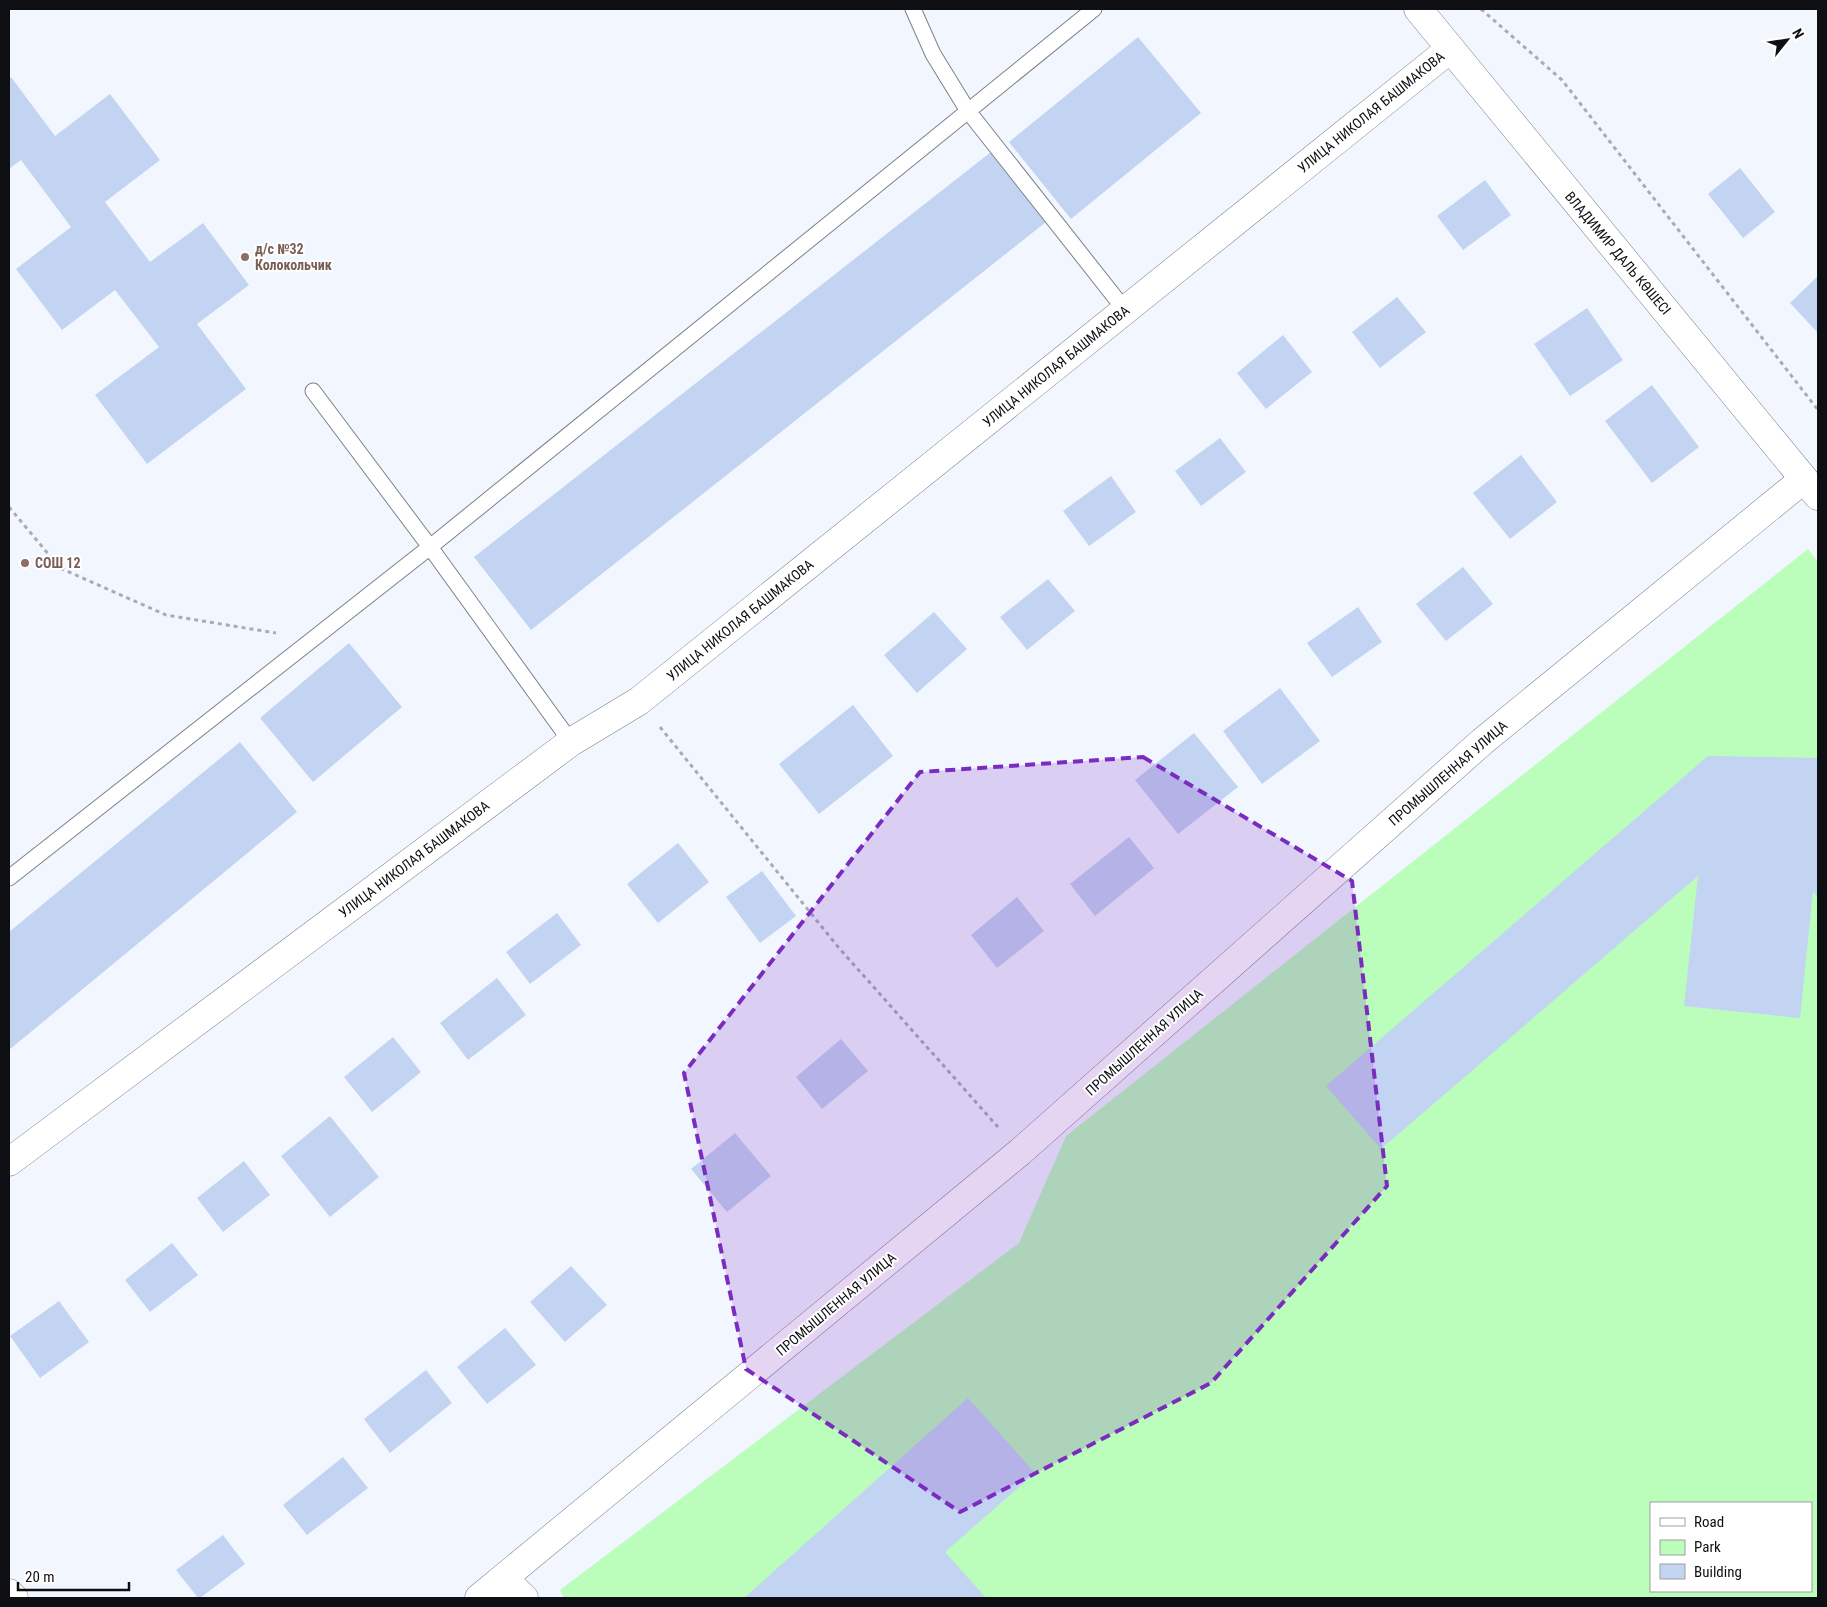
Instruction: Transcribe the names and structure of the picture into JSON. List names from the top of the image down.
{
  "streets": {
    "street": ["УЛИЦА НИКОЛАЯ БАШМАКОВА", "ВЛАДИМИР ДАЛЬ КӨШЕСІ", "ПРОМЫШЛЕННАЯ УЛИЦА"]
  },
  "crossings": [
    ["УЛИЦА НИКОЛАЯ БАШМАКОВА", "ВЛАДИМИР ДАЛЬ КӨШЕСІ"],
    ["ВЛАДИМИР ДАЛЬ КӨШЕСІ", "ПРОМЫШЛЕННАЯ УЛИЦА"]
  ],
  "places": ["д/с №32 Колокольчик", "СОШ 12"],
  "legend": ["Road", "Park", "Building"],
  "scale_bar": "20 m",
  "north": "top right"
}
